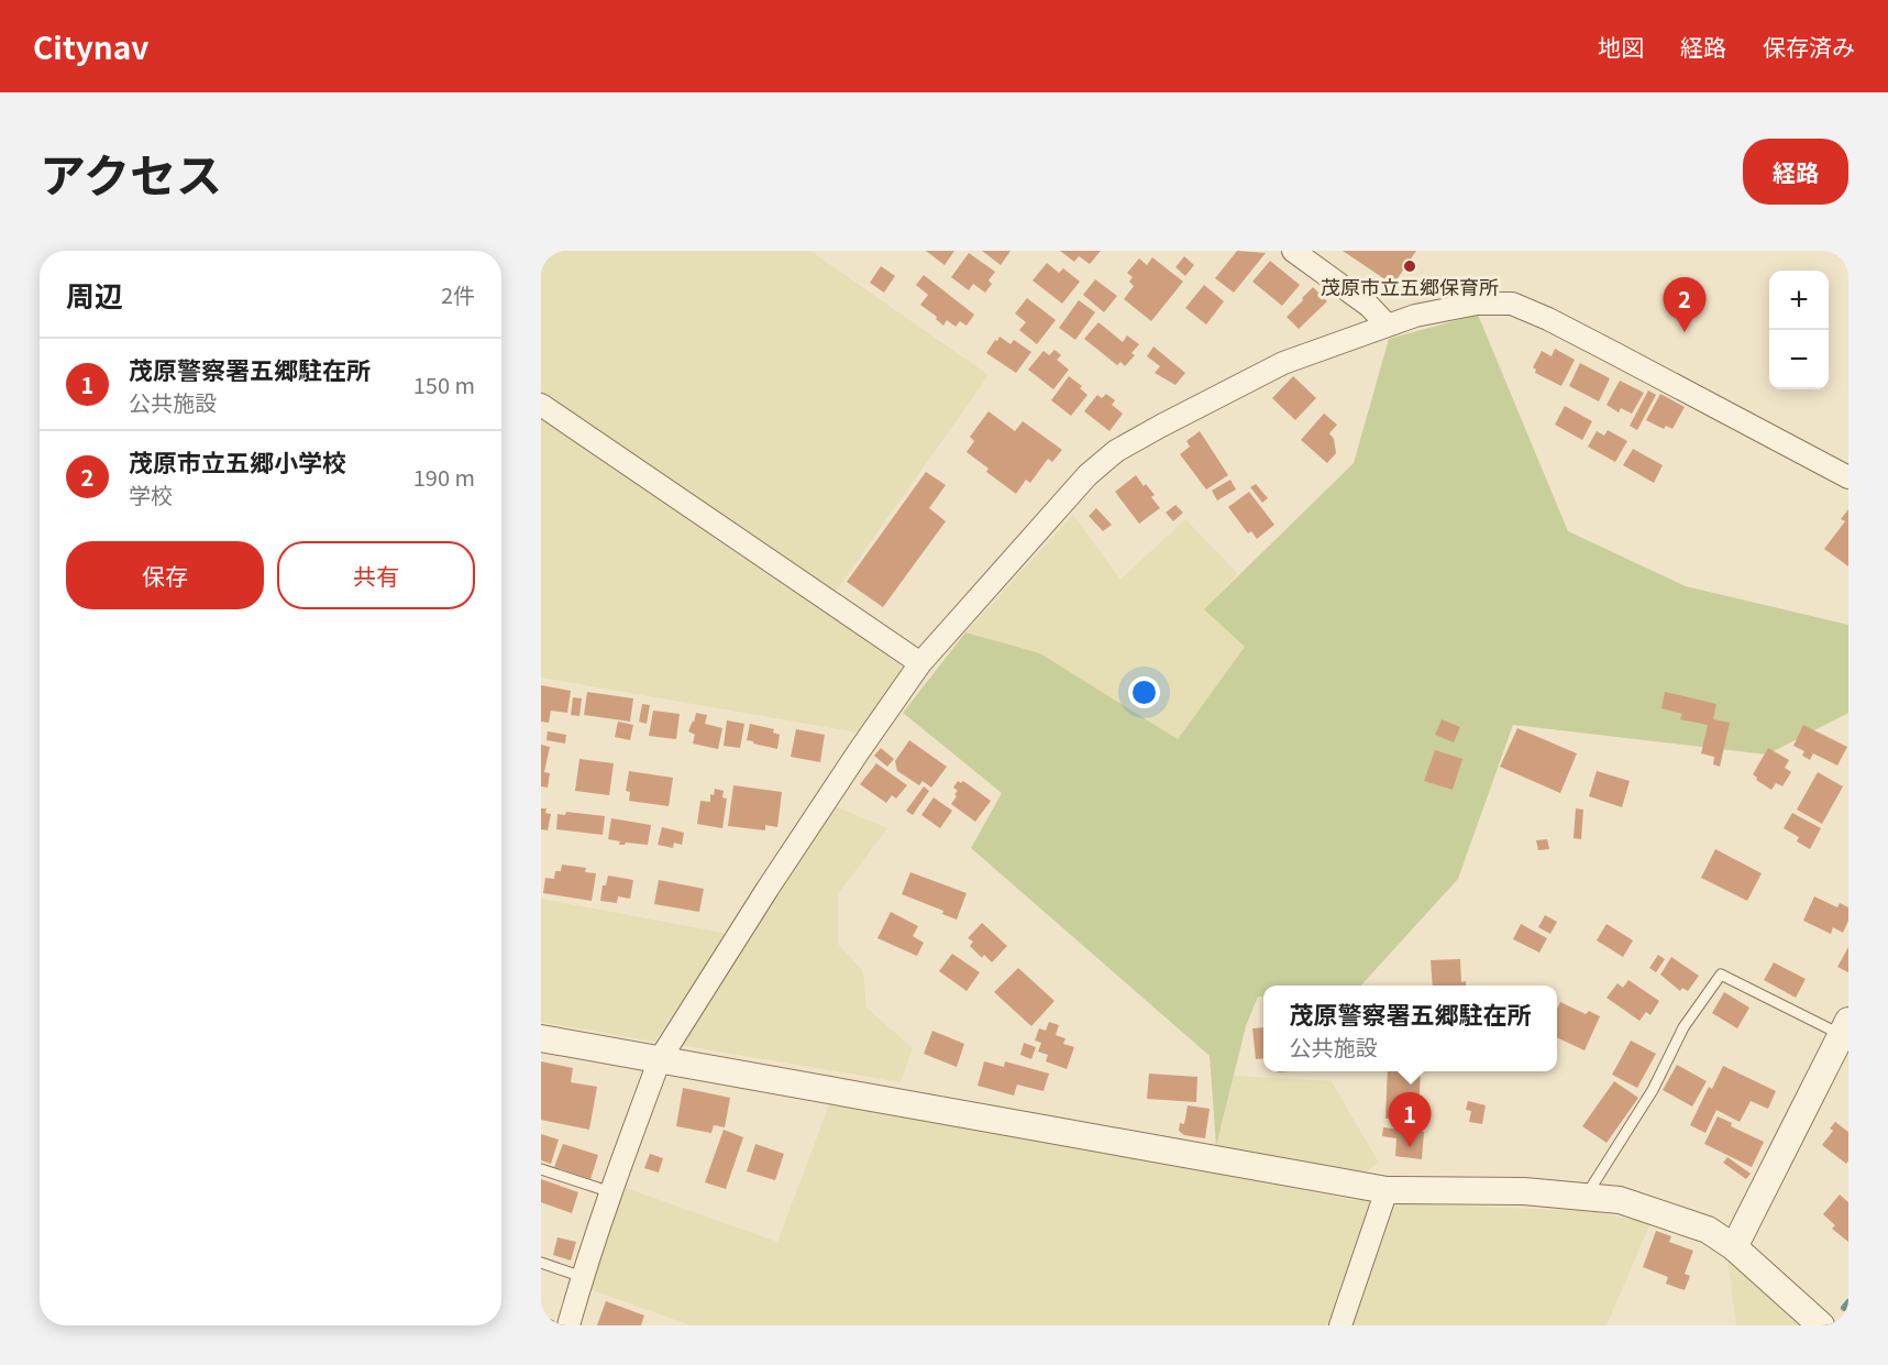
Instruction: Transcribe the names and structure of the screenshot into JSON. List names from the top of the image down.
{
  "places": ["茂原市立五郷保育所"],
  "page": {
    "header": "Citynav",
    "nav": ["地図", "経路", "保存済み"],
    "title": "アクセス",
    "buttons": [
      "経路",
      ["保存", "共有"]
    ],
    "heading": ["周辺", "2件"],
    "map_buttons": ["+", "−"],
    "pins": ["2", "1"],
    "list": [
      {
        "mark": "1",
        "name": "茂原警察署五郷駐在所",
        "note": "公共施設",
        "value": "150 m"
      },
      {
        "mark": "2",
        "name": "茂原市立五郷小学校",
        "note": "学校",
        "value": "190 m"
      }
    ],
    "popup": ["茂原警察署五郷駐在所", "公共施設"]
  }
}
